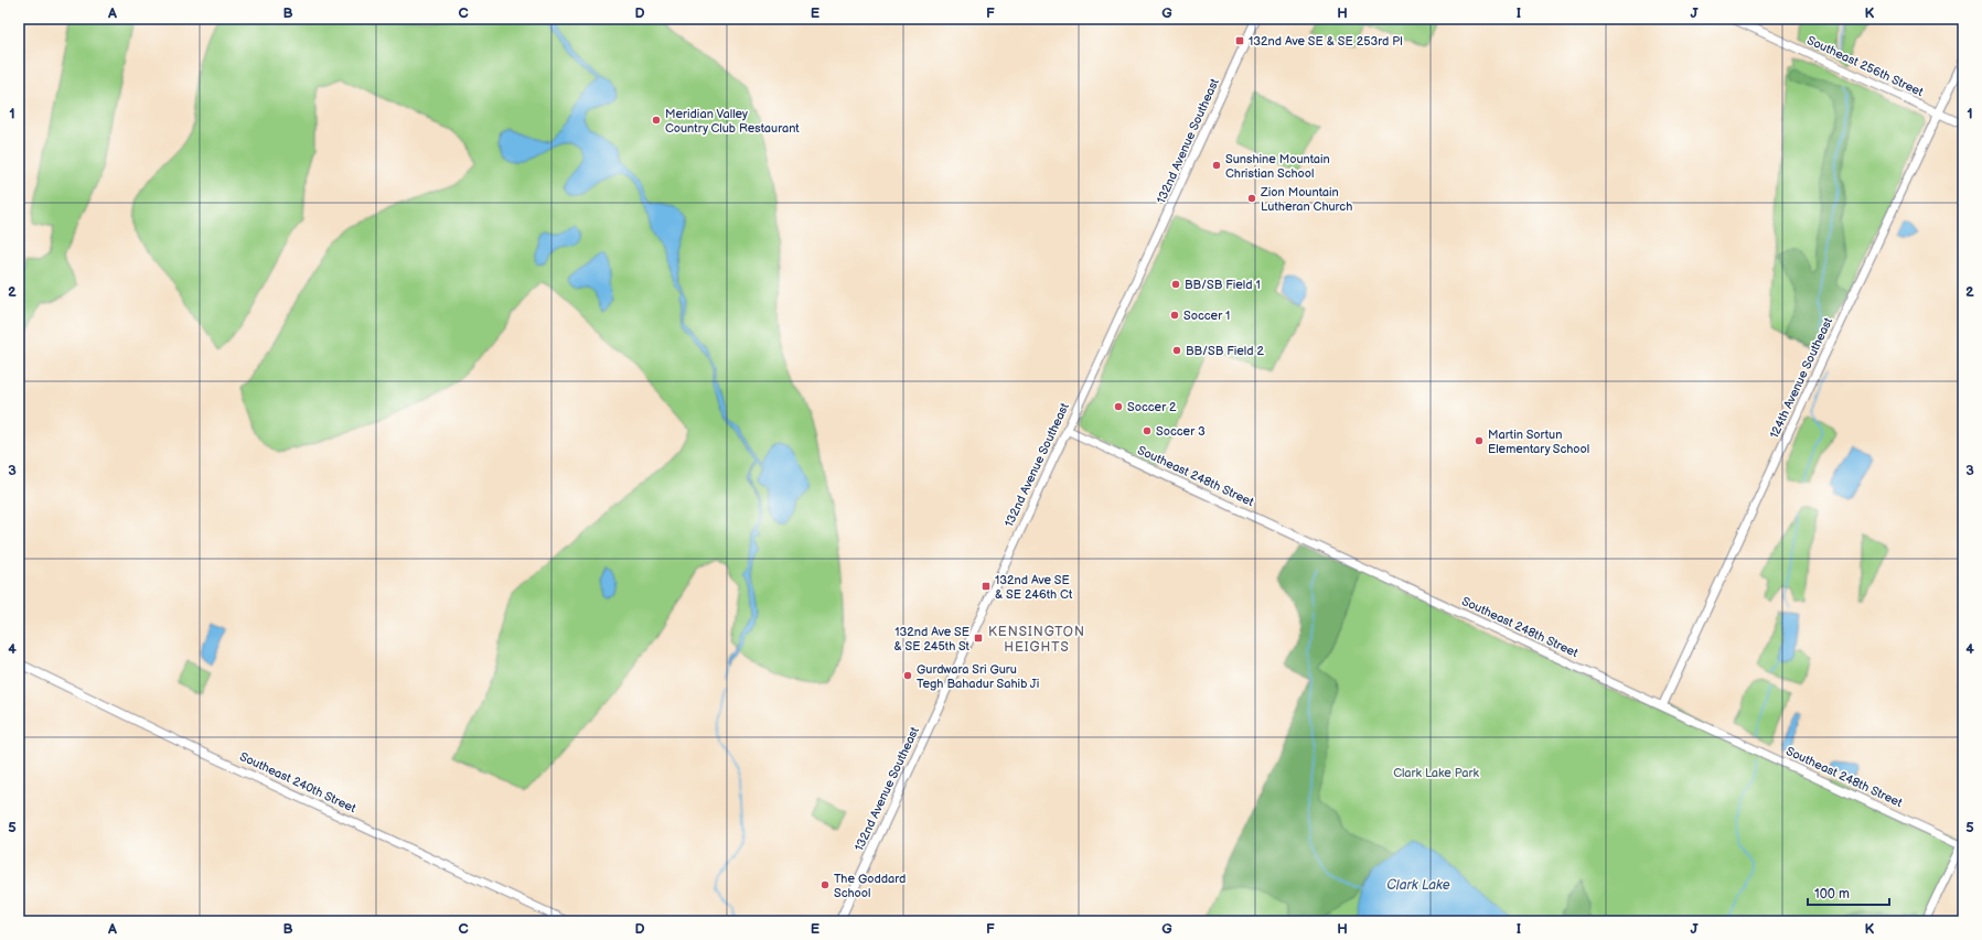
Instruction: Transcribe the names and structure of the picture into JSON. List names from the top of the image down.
{
  "streets": {
    "main road": [
      "Southeast 256th Street",
      "132nd Avenue Southeast",
      "124th Avenue Southeast",
      "Southeast 248th Street",
      "Southeast 240th Street"
    ]
  },
  "crossings": [
    ["Southeast 256th Street", "124th Avenue Southeast"],
    ["132nd Avenue Southeast", "Southeast 248th Street"],
    ["124th Avenue Southeast", "Southeast 248th Street"]
  ],
  "districts": ["KENSINGTON HEIGHTS"],
  "water": ["Clark Lake"],
  "parks": ["Clark Lake Park"],
  "places": {
    "transit": ["132nd Ave SE & SE 253rd Pl", "132nd Ave SE & SE 246th Ct", "132nd Ave SE & SE 245th St"],
    "other": [
      "Meridian Valley Country Club Restaurant",
      "Sunshine Mountain Christian School",
      "Zion Mountain Lutheran Church",
      "BB/SB Field 1",
      "Soccer 1",
      "BB/SB Field 2",
      "Soccer 2",
      "Soccer 3",
      "Martin Sortun Elementary School",
      "Gurdwara Sri Guru Tegh Bahadur Sahib Ji",
      "The Goddard School"
    ]
  },
  "scale_bar": "100 m",
  "grid": {
    "columns": [
      "A",
      "B",
      "C",
      "D",
      "E",
      "F",
      "G",
      "H",
      "I",
      "J",
      "K"
    ],
    "rows": [
      "1",
      "2",
      "3",
      "4",
      "5"
    ]
  }
}
